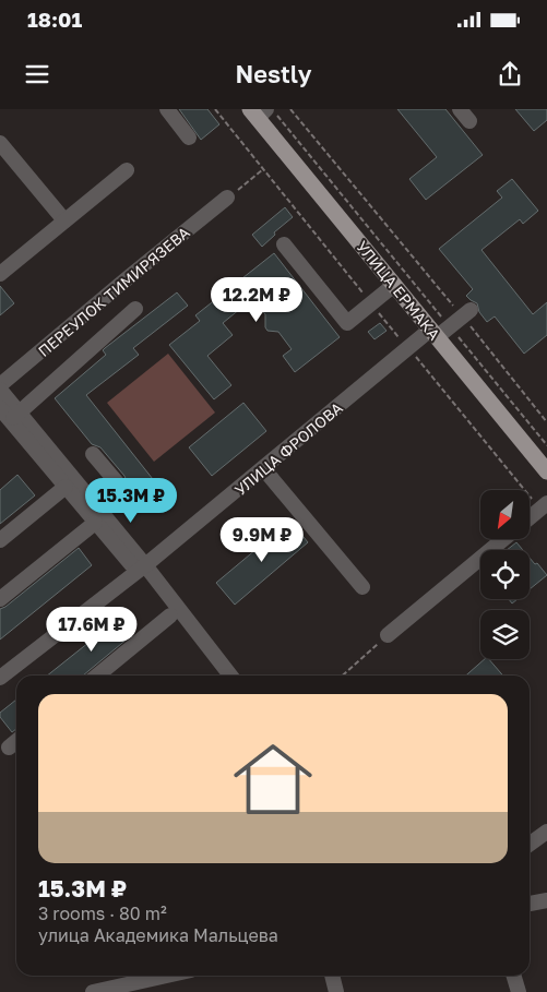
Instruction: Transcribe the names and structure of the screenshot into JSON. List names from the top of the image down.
{
  "streets": {
    "main road": ["УЛИЦА ЕРМАКА"],
    "street": ["ПЕРЕУЛОК ТИМИРЯЗЕВА", "УЛИЦА ФРОЛОВА"]
  },
  "crossings": [
    ["УЛИЦА ЕРМАКА", "УЛИЦА ФРОЛОВА"]
  ],
  "north": "bottom left",
  "page": {
    "status": "18:01",
    "header": "Nestly",
    "price": [
      "12.2M ₽",
      "15.3M ₽",
      "9.9M ₽",
      "17.6M ₽"
    ],
    "list": [
      {
        "name": "15.3M ₽",
        "note": "3 rooms · 80 m² · улица Академика Мальцева"
      }
    ]
  }
}
